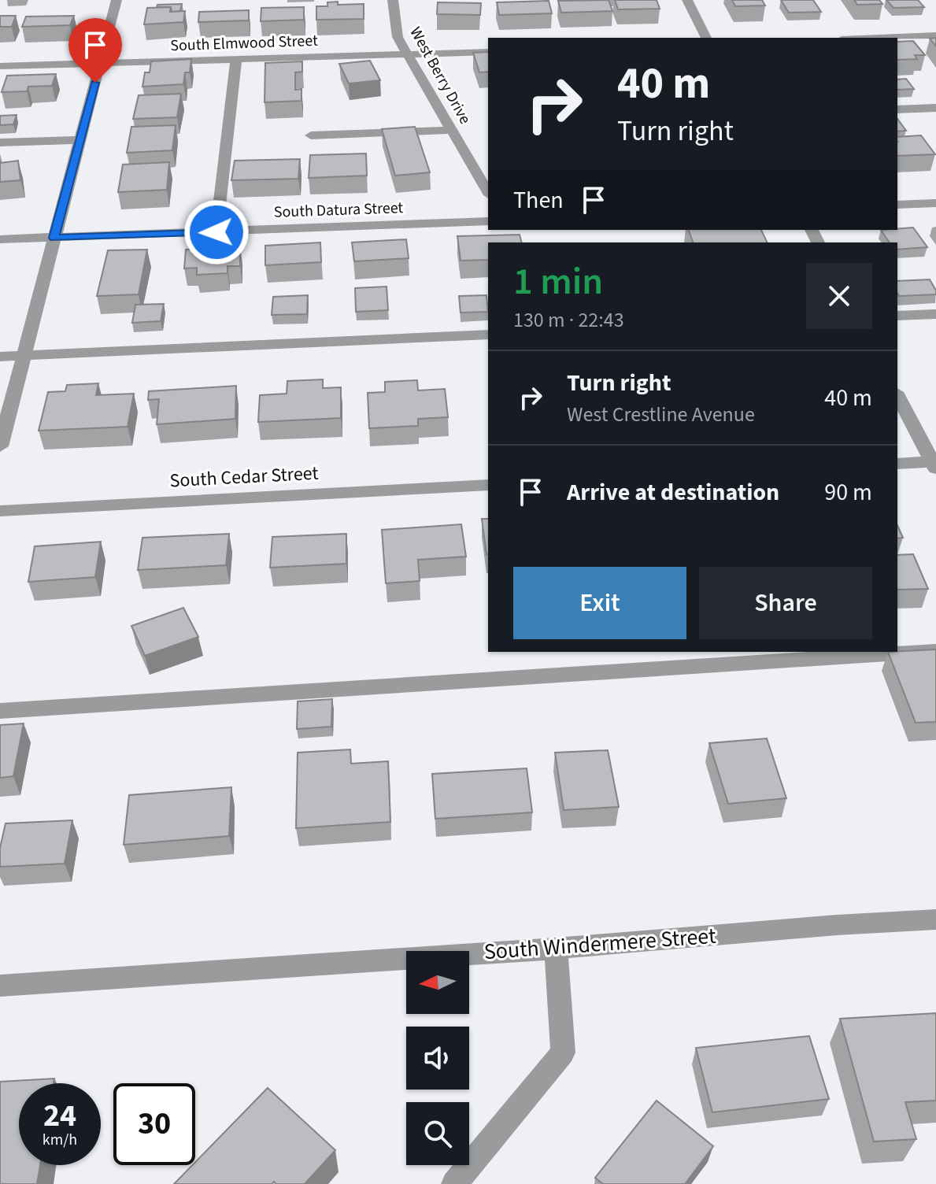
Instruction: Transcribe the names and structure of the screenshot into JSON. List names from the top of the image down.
{
  "streets": {
    "street": [
      "South Elmwood Street",
      "West Berry Drive",
      "South Datura Street",
      "South Cedar Street",
      "South Windermere Street"
    ]
  },
  "crossings": [
    ["South Elmwood Street", "West Berry Drive"]
  ],
  "north": "left",
  "page": {
    "turn": ["40 m", "Turn right"],
    "then": "Then",
    "heading": ["1 min", "130 m · 22:43"],
    "list": [
      {
        "name": "Turn right",
        "note": "West Crestline Avenue",
        "value": "40 m"
      },
      {
        "name": "Arrive at destination",
        "value": "90 m"
      }
    ],
    "buttons": ["Exit", "Share"],
    "speed": "24 km/h",
    "limit": "30"
  }
}
